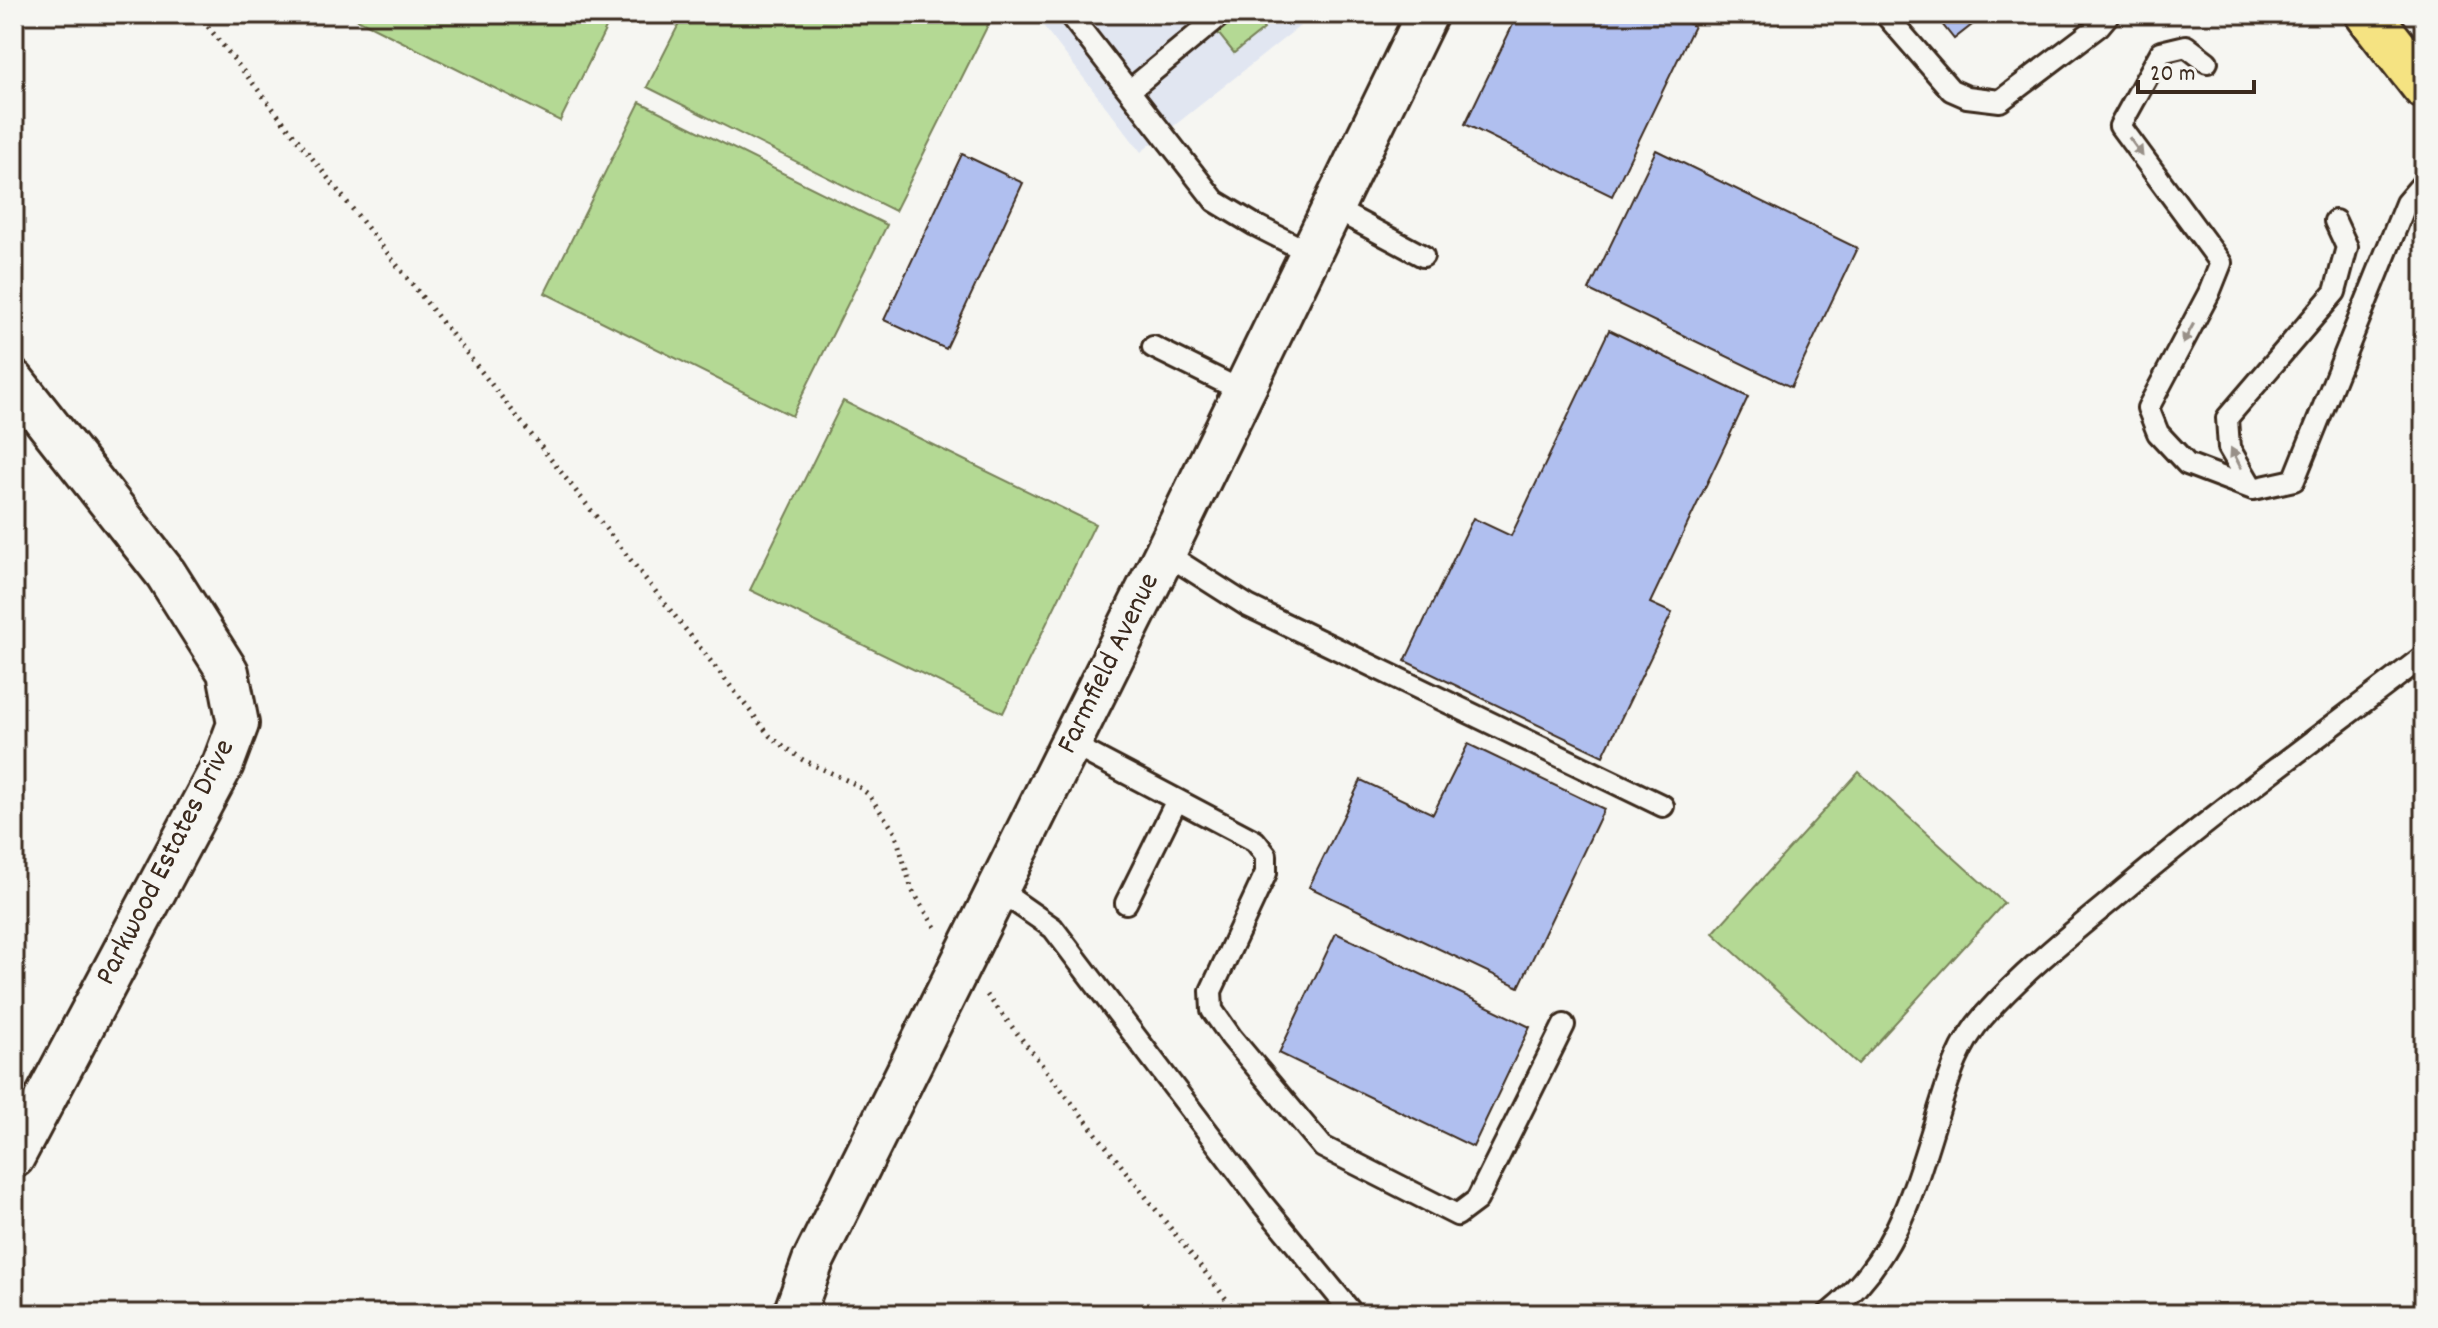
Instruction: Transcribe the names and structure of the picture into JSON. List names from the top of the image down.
{
  "streets": {
    "street": ["Farmfield Avenue", "Parkwood Estates Drive"]
  },
  "scale_bar": "20 m"
}
